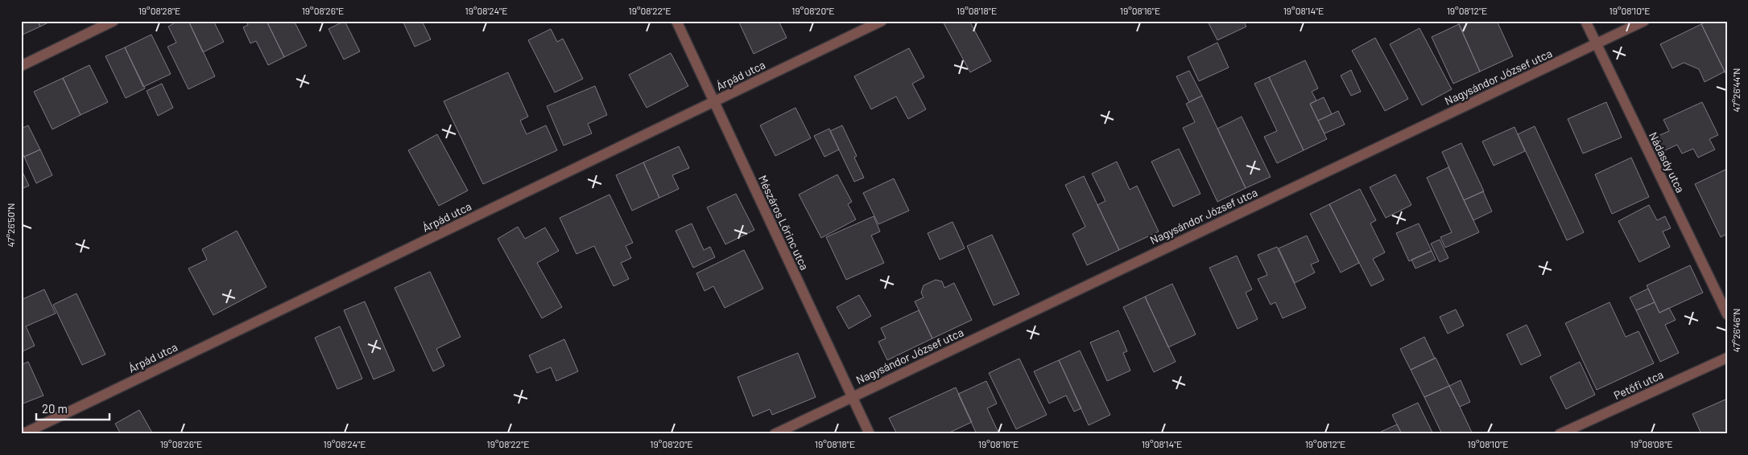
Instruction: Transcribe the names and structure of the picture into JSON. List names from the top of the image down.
{
  "streets": {
    "street": [
      "Árpád utca",
      "Nagysándor József utca",
      "Nádasdy utca",
      "Mészáros Lőrinc utca",
      "Petőfi utca"
    ]
  },
  "crossings": [
    ["Árpád utca", "Mészáros Lőrinc utca"],
    ["Nagysándor József utca", "Nádasdy utca"],
    ["Nagysándor József utca", "Mészáros Lőrinc utca"]
  ],
  "scale_bar": "20 m",
  "coordinates": [
    "19°08'28\"E",
    "19°08'26\"E",
    "19°08'24\"E",
    "19°08'22\"E",
    "19°08'20\"E",
    "19°08'18\"E",
    "19°08'16\"E",
    "19°08'14\"E",
    "19°08'12\"E",
    "19°08'10\"E",
    "47°26'44\"N",
    "47°26'50\"N",
    "47°26'46\"N",
    "19°08'08\"E"
  ]
}
